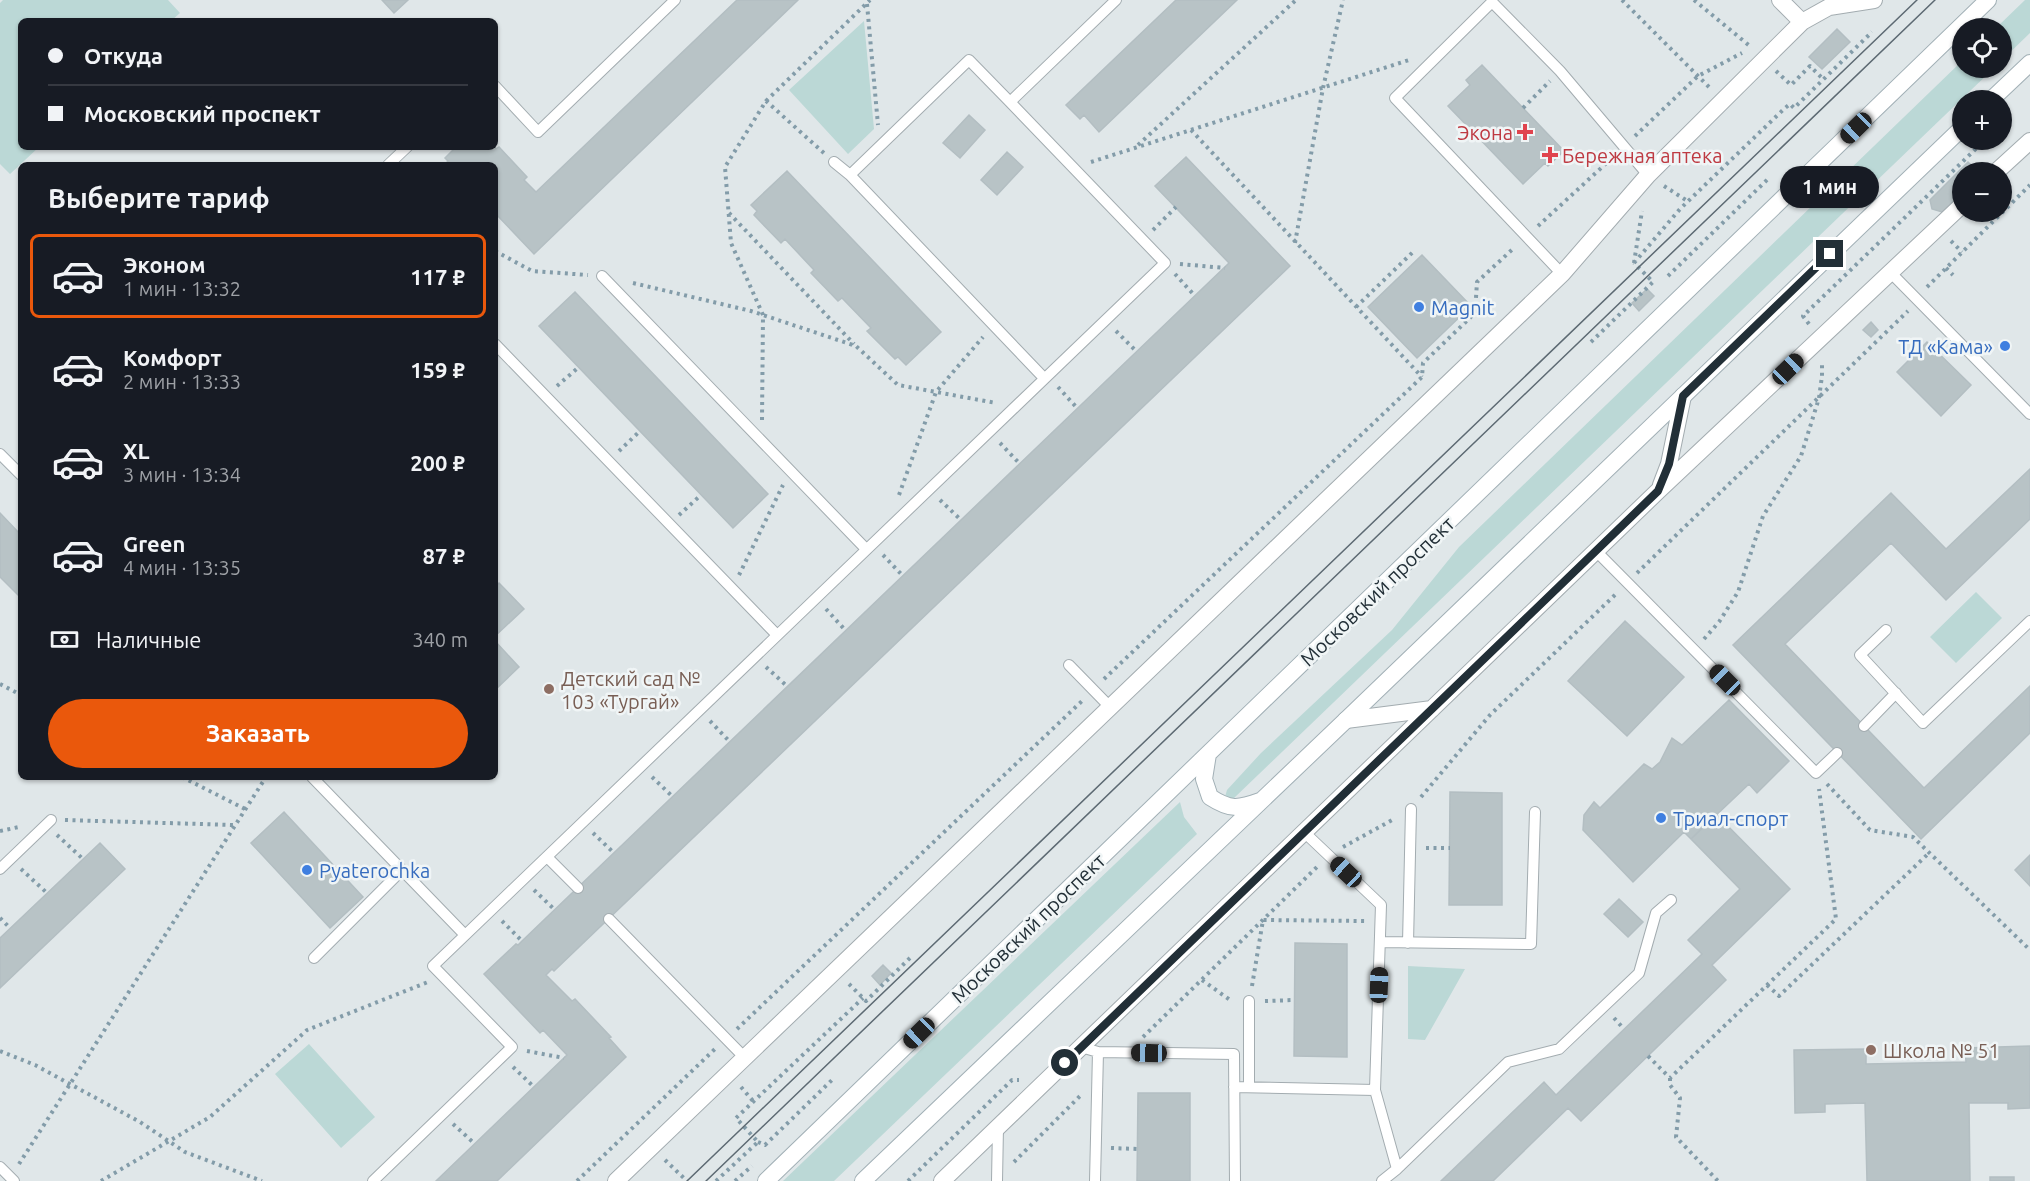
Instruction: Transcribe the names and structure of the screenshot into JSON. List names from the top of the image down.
{
  "streets": {
    "street": ["Московский проспект"]
  },
  "places": {
    "health": ["Экона", "Бережная аптека"],
    "other": [
      "Magnit",
      "ТД «Кама»",
      "Детский сад № 103 «Тургай»",
      "Триал-спорт",
      "Pyaterochka",
      "Школа № 51"
    ]
  },
  "page": {
    "map_buttons": ["+", "−"],
    "banner": ["Откуда", "Московский проспект"],
    "heading": "Выберите тариф",
    "bubble": "1 мин",
    "list": [
      {
        "name": "Эконом",
        "note": "1 мин · 13:32",
        "value": "117 ₽"
      },
      {
        "name": "Комфорт",
        "note": "2 мин · 13:33",
        "value": "159 ₽"
      },
      {
        "name": "XL",
        "note": "3 мин · 13:34",
        "value": "200 ₽"
      },
      {
        "name": "Green",
        "note": "4 мин · 13:35",
        "value": "87 ₽"
      }
    ],
    "pay": ["Наличные", "340 m"],
    "buttons": "Заказать"
  }
}
